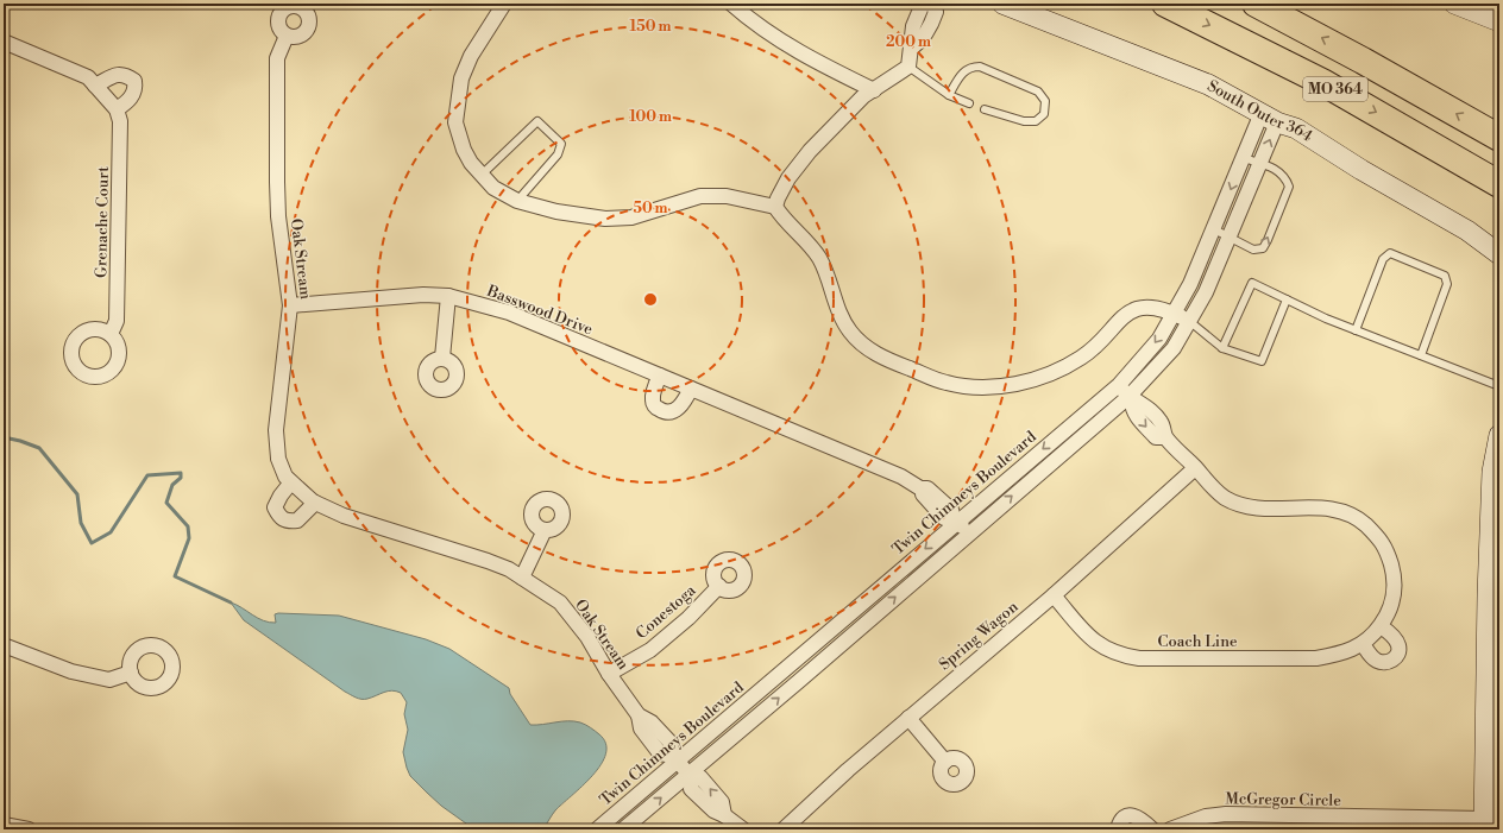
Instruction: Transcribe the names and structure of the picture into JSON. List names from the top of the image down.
{
  "streets": {
    "highway": ["MO 364"],
    "street": [
      "South Outer 364",
      "Grenache Court",
      "Oak Stream",
      "Basswood Drive",
      "Twin Chimneys Boulevard",
      "Conestoga",
      "Spring Wagon",
      "Coach Line",
      "McGregor Circle"
    ]
  },
  "crossings": [
    ["South Outer 364", "Twin Chimneys Boulevard"],
    ["Oak Stream", "Basswood Drive"],
    ["Oak Stream", "Twin Chimneys Boulevard"],
    ["Oak Stream", "Conestoga"],
    ["Basswood Drive", "Twin Chimneys Boulevard"],
    ["Twin Chimneys Boulevard", "Coach Line"],
    ["Spring Wagon", "Coach Line"]
  ],
  "rings": [
    "150 m",
    "200 m",
    "100 m",
    "50 m"
  ]
}
